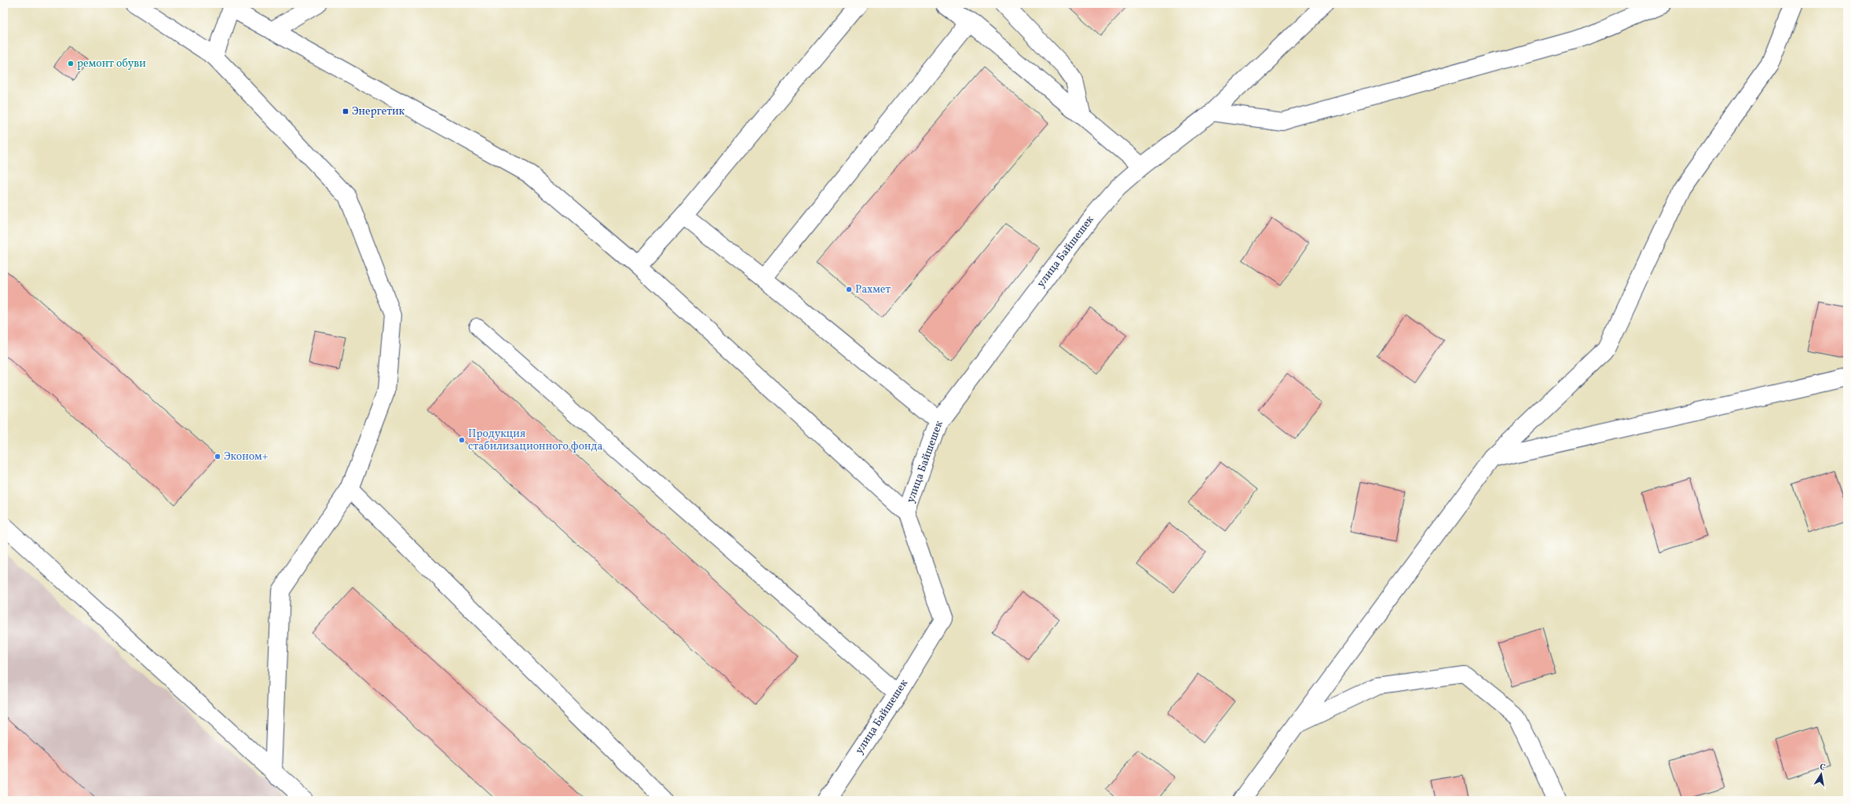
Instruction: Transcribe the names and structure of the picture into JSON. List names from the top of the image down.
{
  "streets": {
    "street": ["улица Байшешек"]
  },
  "places": {
    "other": [
      "ремонт обуви",
      "Рахмет",
      "Продукция стабилизационного фонда",
      "Эконом+"
    ],
    "transit": ["Энергетик"]
  },
  "north": "top"
}
